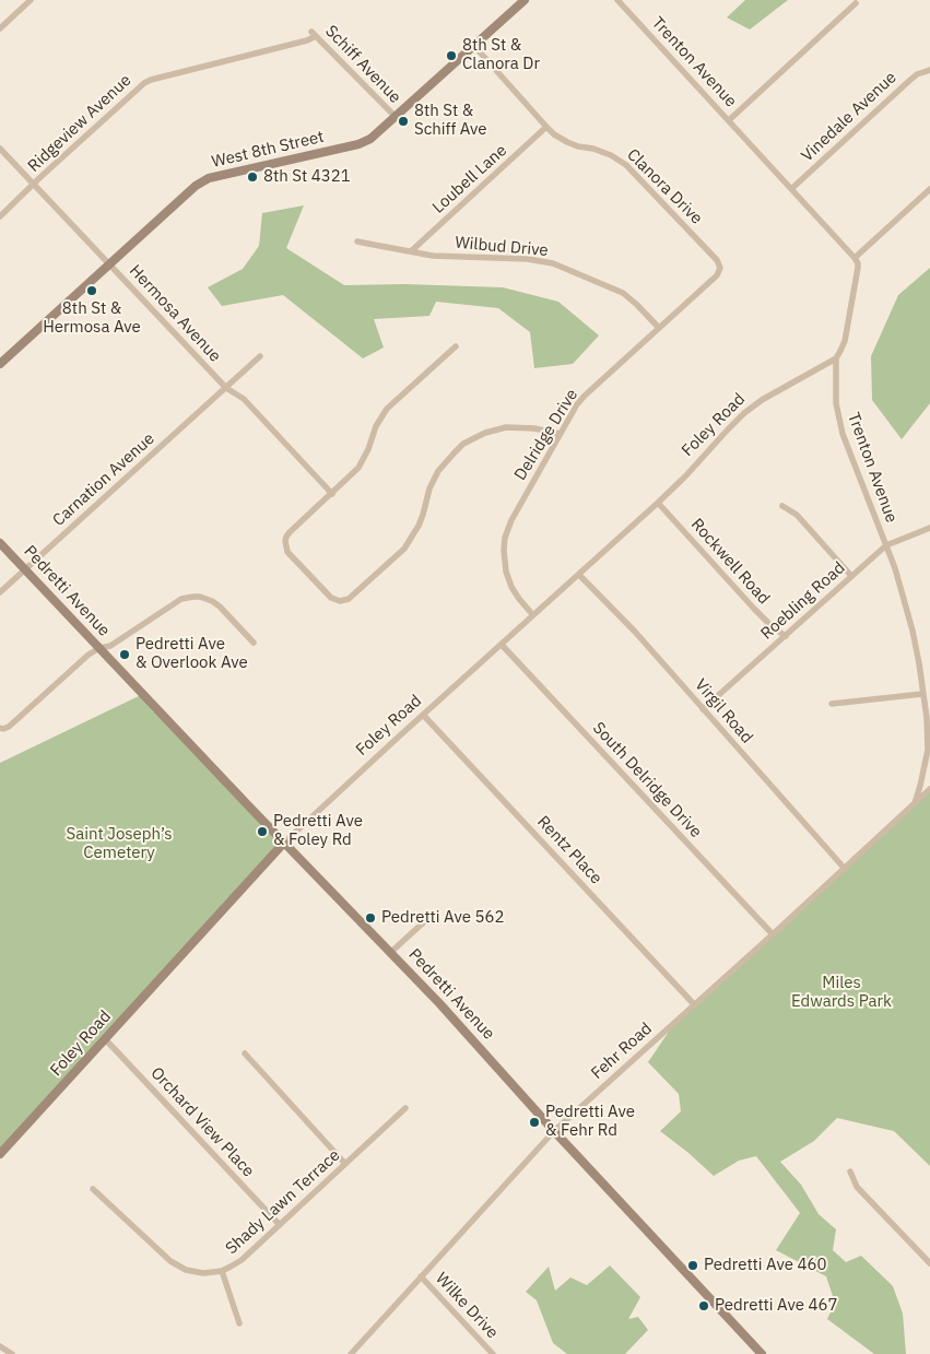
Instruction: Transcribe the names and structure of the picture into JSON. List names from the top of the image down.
{
  "streets": {
    "street": [
      "Trenton Avenue",
      "Schiff Avenue",
      "Vinedale Avenue",
      "Ridgeview Avenue",
      "West 8th Street",
      "Loubell Lane",
      "Clanora Drive",
      "Wilbud Drive",
      "Hermosa Avenue",
      "Foley Road",
      "Delridge Drive",
      "Carnation Avenue",
      "Rockwell Road",
      "Pedretti Avenue",
      "Roebling Road",
      "Virgil Road",
      "South Delridge Drive",
      "Rentz Place",
      "Fehr Road",
      "Orchard View Place",
      "Shady Lawn Terrace",
      "Wilke Drive"
    ]
  },
  "crossings": [
    ["Trenton Avenue", "Vinedale Avenue"],
    ["Trenton Avenue", "Foley Road"],
    ["Trenton Avenue", "Roebling Road"],
    ["Trenton Avenue", "Fehr Road"],
    ["Schiff Avenue", "Ridgeview Avenue"],
    ["Schiff Avenue", "West 8th Street"],
    ["Ridgeview Avenue", "Hermosa Avenue"],
    ["West 8th Street", "Clanora Drive"],
    ["West 8th Street", "Hermosa Avenue"],
    ["Loubell Lane", "Clanora Drive"],
    ["Loubell Lane", "Wilbud Drive"],
    ["Clanora Drive", "Delridge Drive"],
    ["Wilbud Drive", "Delridge Drive"],
    ["Hermosa Avenue", "Carnation Avenue"],
    ["Foley Road", "Delridge Drive"],
    ["Foley Road", "Rockwell Road"],
    ["Foley Road", "Pedretti Avenue"],
    ["Foley Road", "Virgil Road"],
    ["Foley Road", "South Delridge Drive"],
    ["Foley Road", "Rentz Place"],
    ["Foley Road", "Orchard View Place"],
    ["Carnation Avenue", "Pedretti Avenue"],
    ["Rockwell Road", "Roebling Road"],
    ["Pedretti Avenue", "Fehr Road"],
    ["Roebling Road", "Virgil Road"],
    ["Virgil Road", "Fehr Road"],
    ["South Delridge Drive", "Fehr Road"],
    ["Rentz Place", "Fehr Road"],
    ["Fehr Road", "Wilke Drive"],
    ["Orchard View Place", "Shady Lawn Terrace"]
  ],
  "parks": ["Saint Joseph’s Cemetery", "Miles Edwards Park"],
  "places": [
    "8th St & Clanora Dr",
    "8th St & Schiff Ave",
    "8th St 4321",
    "8th St & Hermosa Ave",
    "Pedretti Ave & Overlook Ave",
    "Pedretti Ave & Foley Rd",
    "Pedretti Ave 562",
    "Pedretti Ave & Fehr Rd",
    "Pedretti Ave 460",
    "Pedretti Ave 467"
  ]
}
